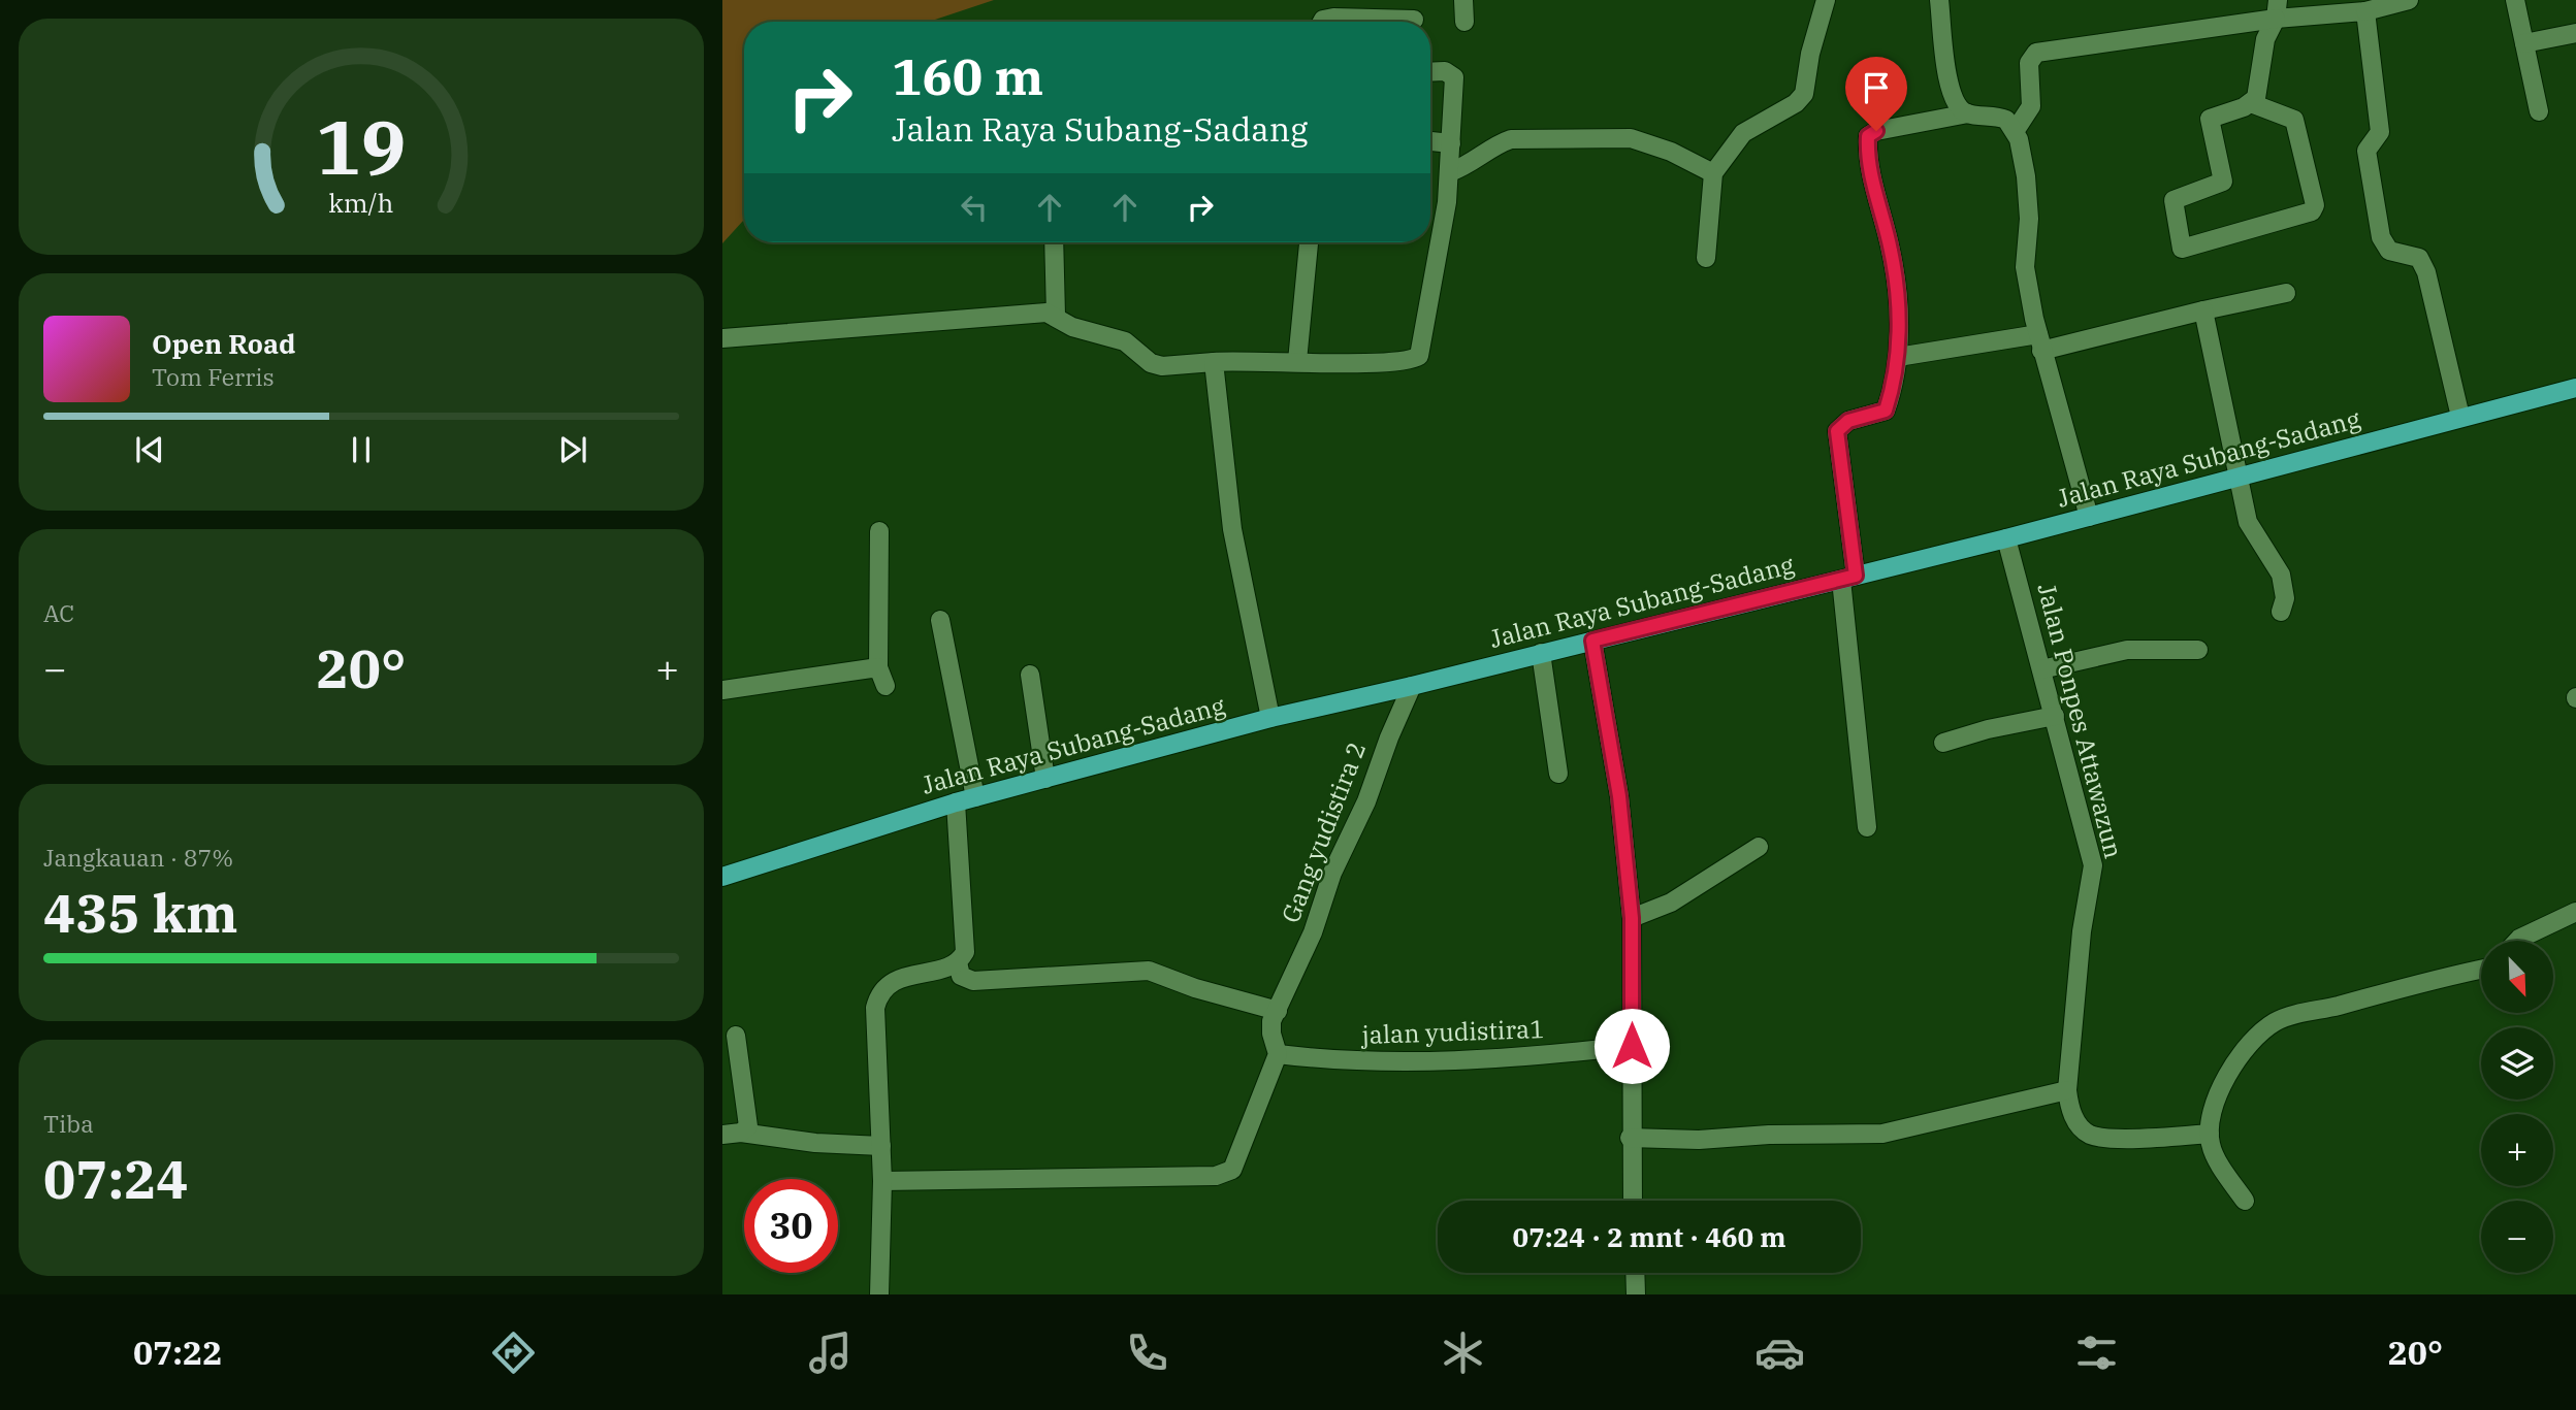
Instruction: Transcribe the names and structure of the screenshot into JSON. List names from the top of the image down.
{
  "streets": {
    "main road": ["Jalan Raya Subang-Sadang"],
    "street": ["Jalan Ponpes Attawazun", "Gang yudistira 2", "jalan yudistira1"]
  },
  "crossings": [
    ["Jalan Raya Subang-Sadang", "Jalan Ponpes Attawazun"],
    ["Jalan Raya Subang-Sadang", "Gang yudistira 2"],
    ["Gang yudistira 2", "jalan yudistira1"]
  ],
  "north": "bottom right",
  "page": {
    "turn": ["160 m", "Jalan Raya Subang-Sadang"],
    "song": ["Open Road", "Tom Ferris"],
    "tile": [
      "AC",
      ["Jangkauan · 87%", "435 km"],
      ["Tiba", "07:24"]
    ],
    "heat": ["−", "20°", "+"],
    "map_buttons": ["+", "−"],
    "limit": "30",
    "trip": "07:24 · 2 mnt · 460 m",
    "tabs": ["07:22", "20°"],
    "gauge": ["19", "km/h"]
  }
}
